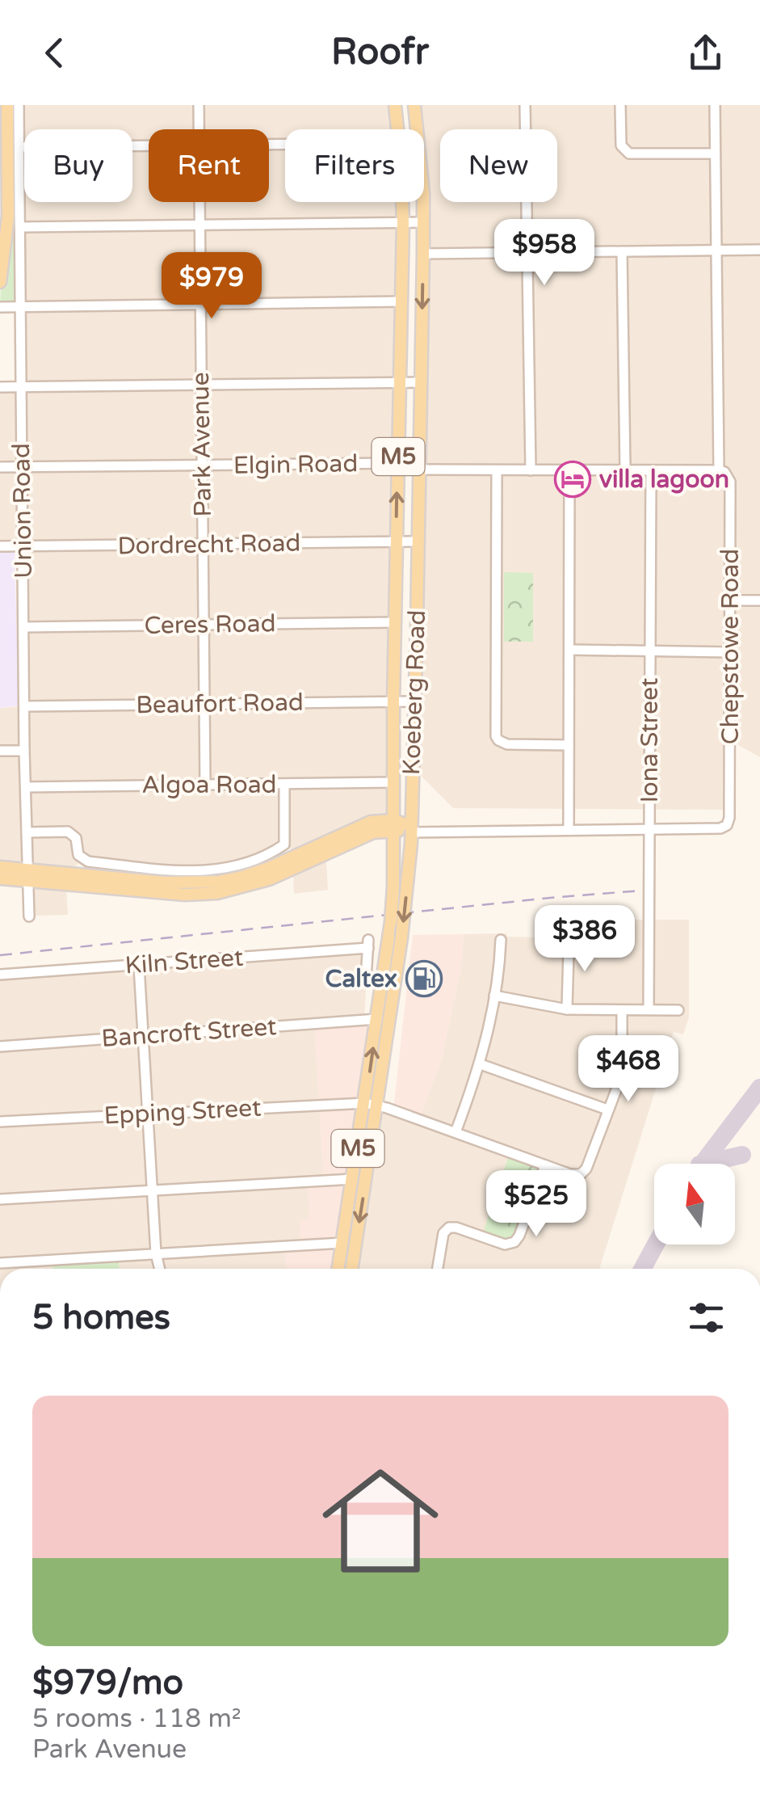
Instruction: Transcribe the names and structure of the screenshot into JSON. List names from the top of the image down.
{
  "streets": {
    "main road": ["M5", "Koeberg Road"],
    "street": [
      "Park Avenue",
      "Elgin Road",
      "Union Road",
      "Dordrecht Road",
      "Ceres Road",
      "Chepstowe Road",
      "Beaufort Road",
      "Iona Street",
      "Algoa Road",
      "Kiln Street",
      "Bancroft Street",
      "Epping Street"
    ]
  },
  "crossings": [
    ["Park Avenue", "Elgin Road"],
    ["Park Avenue", "Dordrecht Road"],
    ["Park Avenue", "Ceres Road"],
    ["Park Avenue", "Beaufort Road"],
    ["Park Avenue", "Algoa Road"],
    ["Elgin Road", "Union Road"],
    ["Elgin Road", "Koeberg Road"],
    ["Union Road", "Dordrecht Road"],
    ["Union Road", "Ceres Road"],
    ["Union Road", "Beaufort Road"],
    ["Union Road", "Algoa Road"],
    ["Dordrecht Road", "Koeberg Road"],
    ["Ceres Road", "Koeberg Road"],
    ["Chepstowe Road", "Iona Street"],
    ["Koeberg Road", "Beaufort Road"],
    ["Koeberg Road", "Algoa Road"],
    ["Koeberg Road", "Bancroft Street"],
    ["Koeberg Road", "Epping Street"]
  ],
  "places": {
    "hotel": ["villa lagoon"],
    "fuel station": ["Caltex"]
  },
  "north": "top",
  "page": {
    "header": "Roofr",
    "chip": [
      "Buy",
      "Rent",
      "Filters",
      "New"
    ],
    "price": [
      "$958",
      "$979",
      "$386",
      "$468",
      "$525"
    ],
    "heading": "5 homes",
    "list": [
      {
        "name": "$979/mo",
        "note": "5 rooms · 118 m² · Park Avenue"
      }
    ]
  }
}
